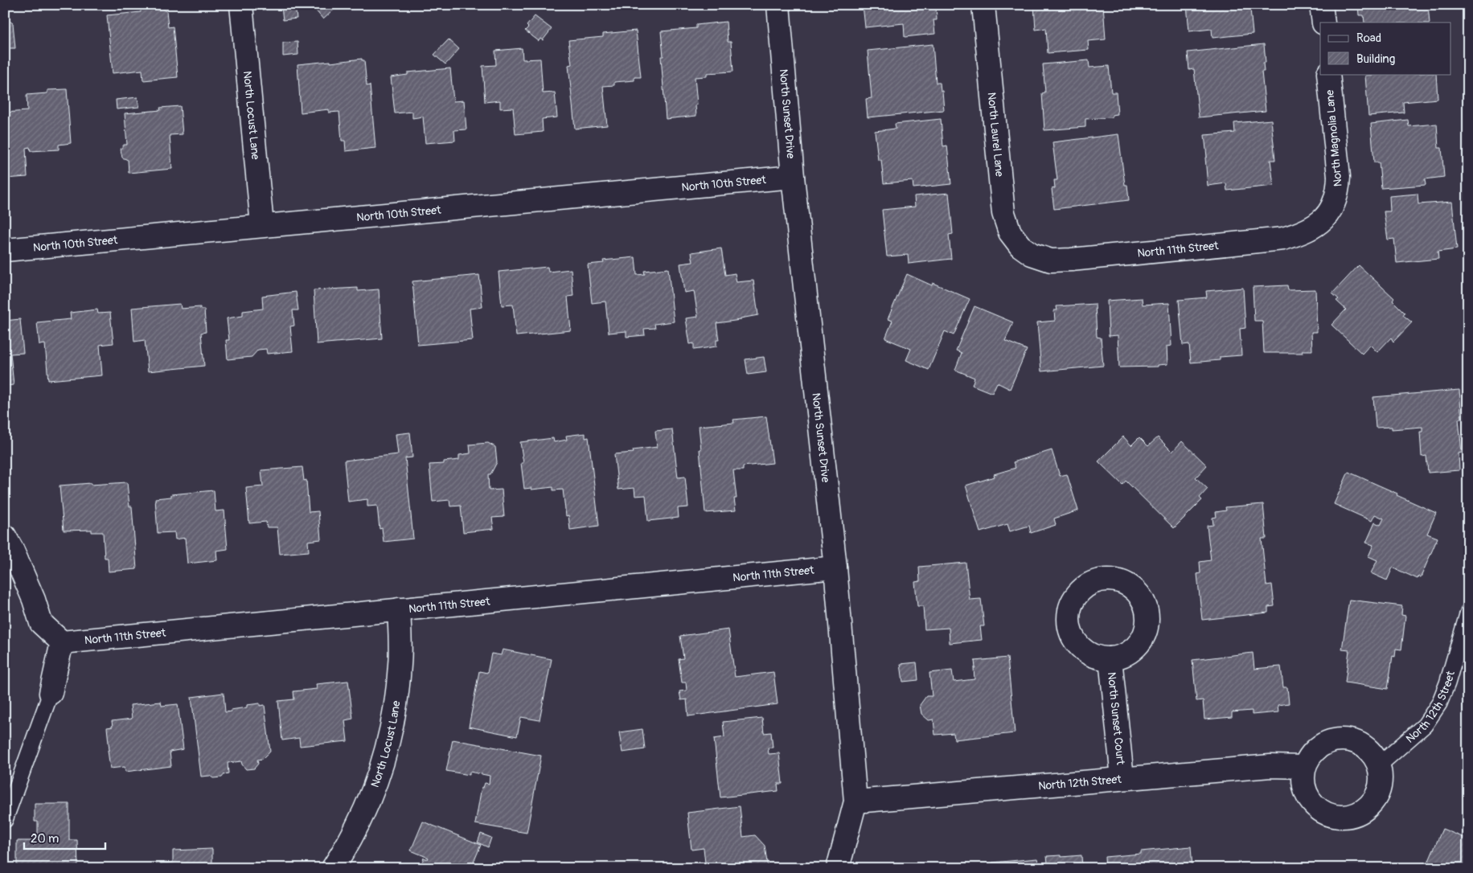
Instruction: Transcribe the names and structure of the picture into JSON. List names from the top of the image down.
{
  "streets": {
    "street": [
      "North Sunset Drive",
      "North Locust Lane",
      "North Laurel Lane",
      "North Magnolia Lane",
      "North 10th Street",
      "North 11th Street",
      "North 12th Street",
      "North Sunset Court"
    ]
  },
  "crossings": [
    ["North Sunset Drive", "North 10th Street"],
    ["North Sunset Drive", "North 11th Street"],
    ["North Sunset Drive", "North 12th Street"],
    ["North Locust Lane", "North 10th Street"],
    ["North Locust Lane", "North 11th Street"],
    ["North Laurel Lane", "North 11th Street"],
    ["North Magnolia Lane", "North 11th Street"],
    ["North 12th Street", "North Sunset Court"]
  ],
  "legend": ["Road", "Building"],
  "scale_bar": "20 m"
}
